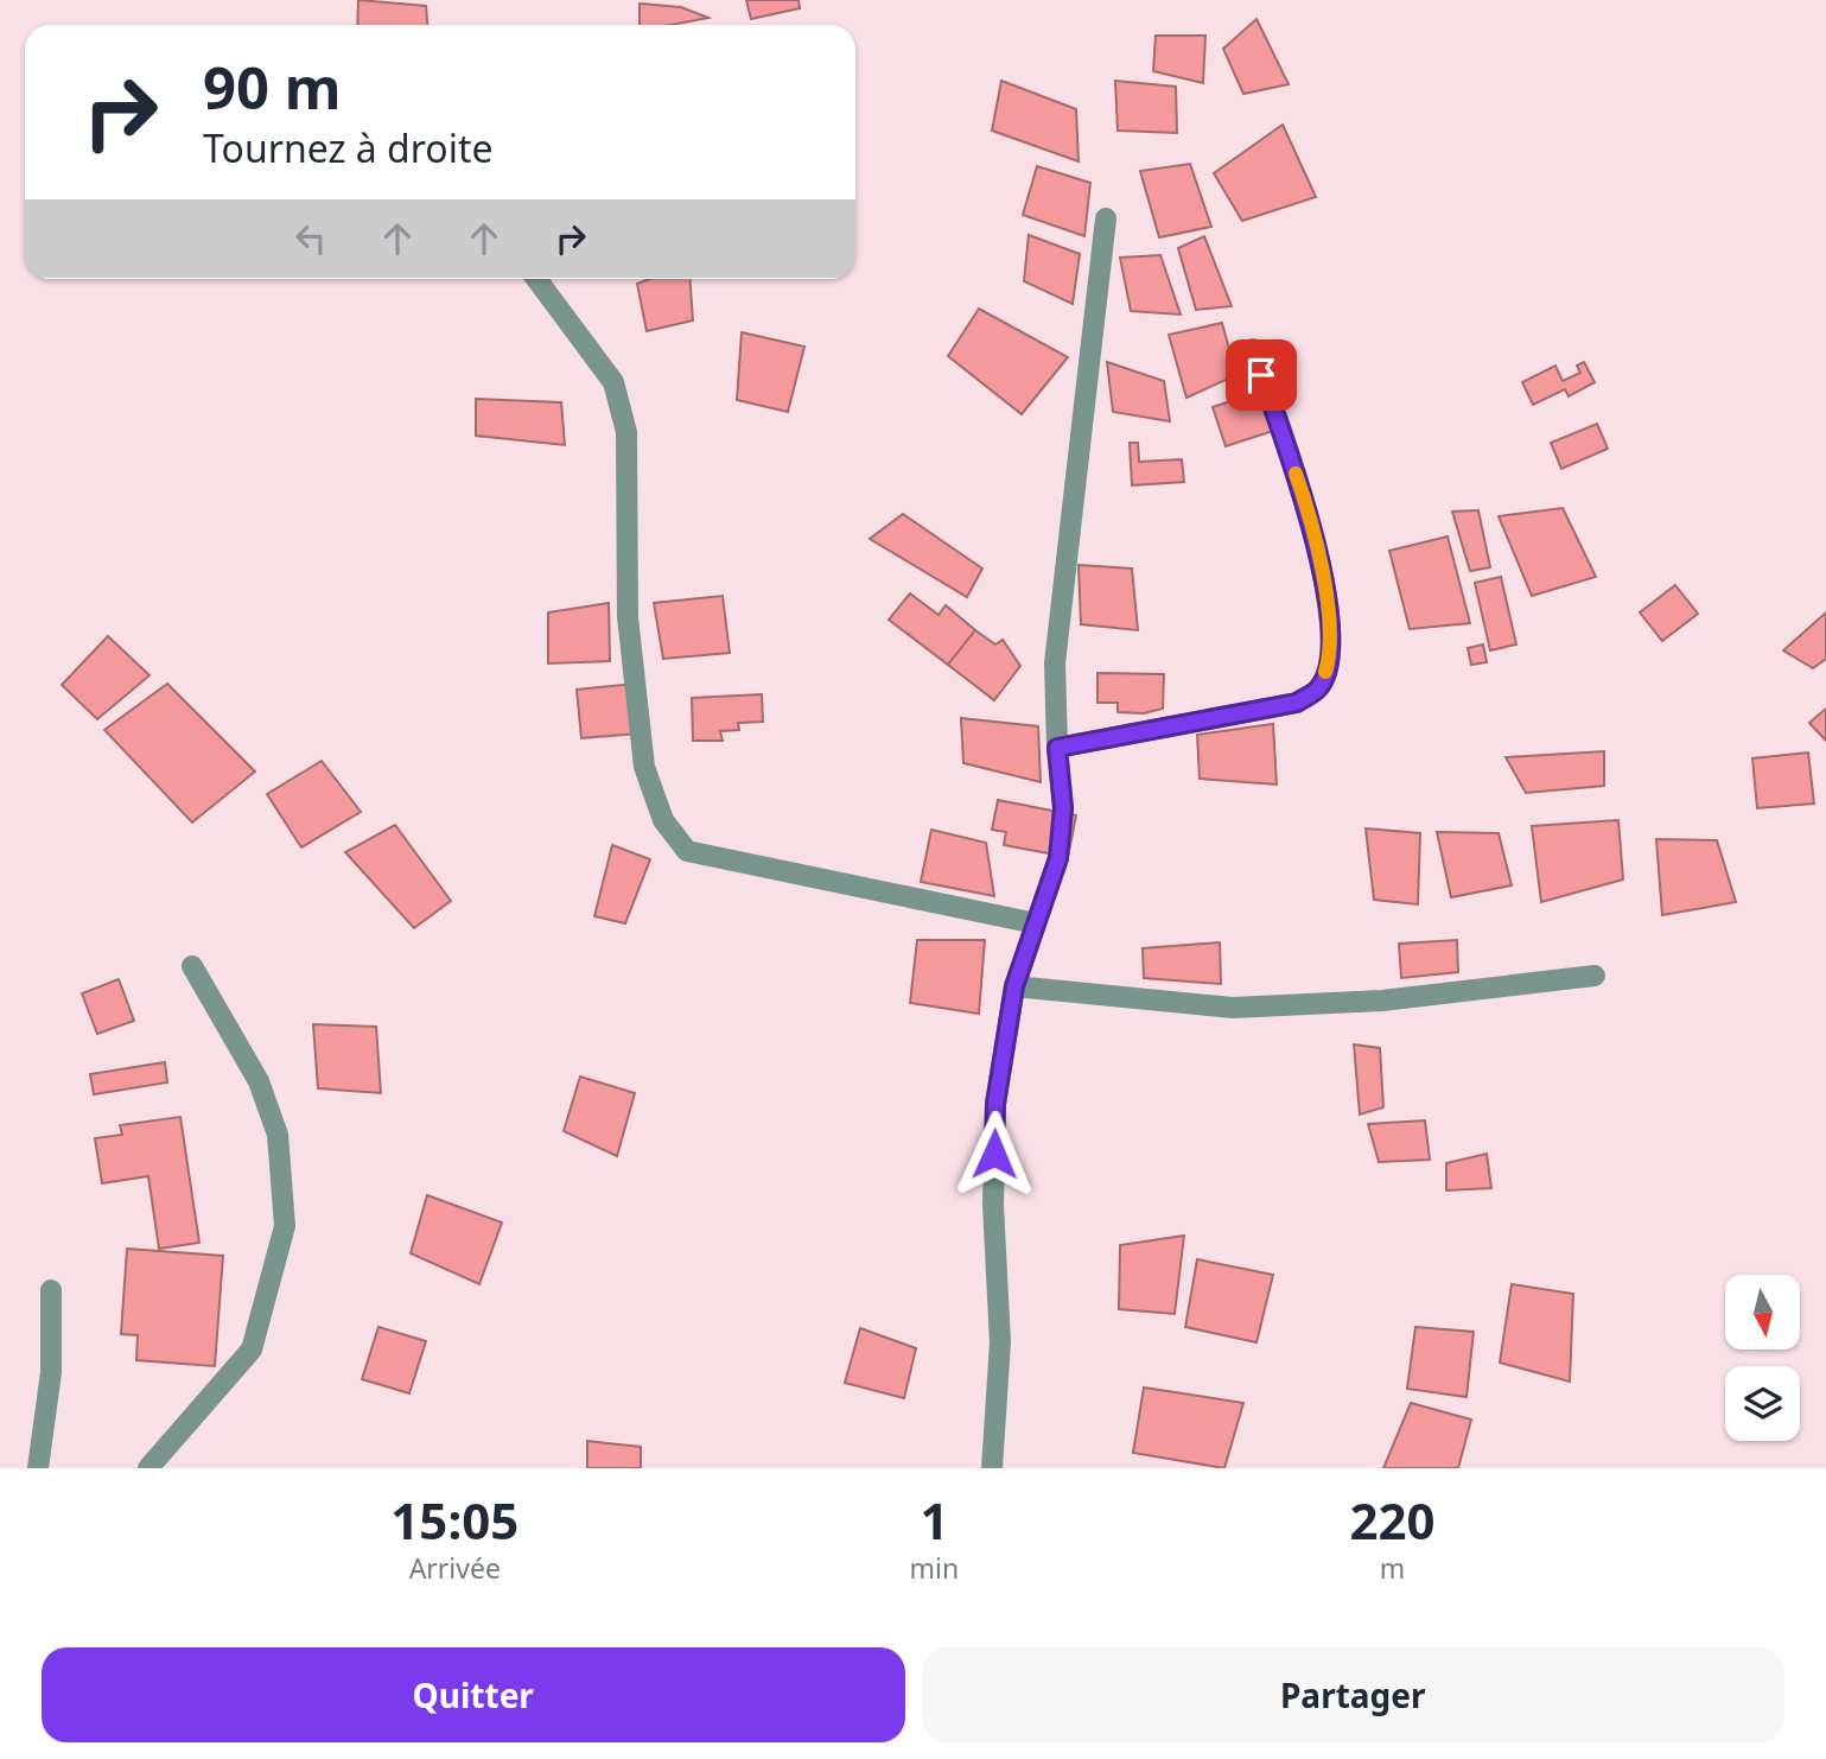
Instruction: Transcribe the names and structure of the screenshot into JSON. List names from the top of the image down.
{
  "north": "bottom",
  "page": {
    "turn": ["90 m", "Tournez à droite"],
    "eta": [
      "15:05",
      "Arrivée",
      "1",
      "min",
      "220",
      "m"
    ],
    "buttons": ["Quitter", "Partager"]
  }
}
